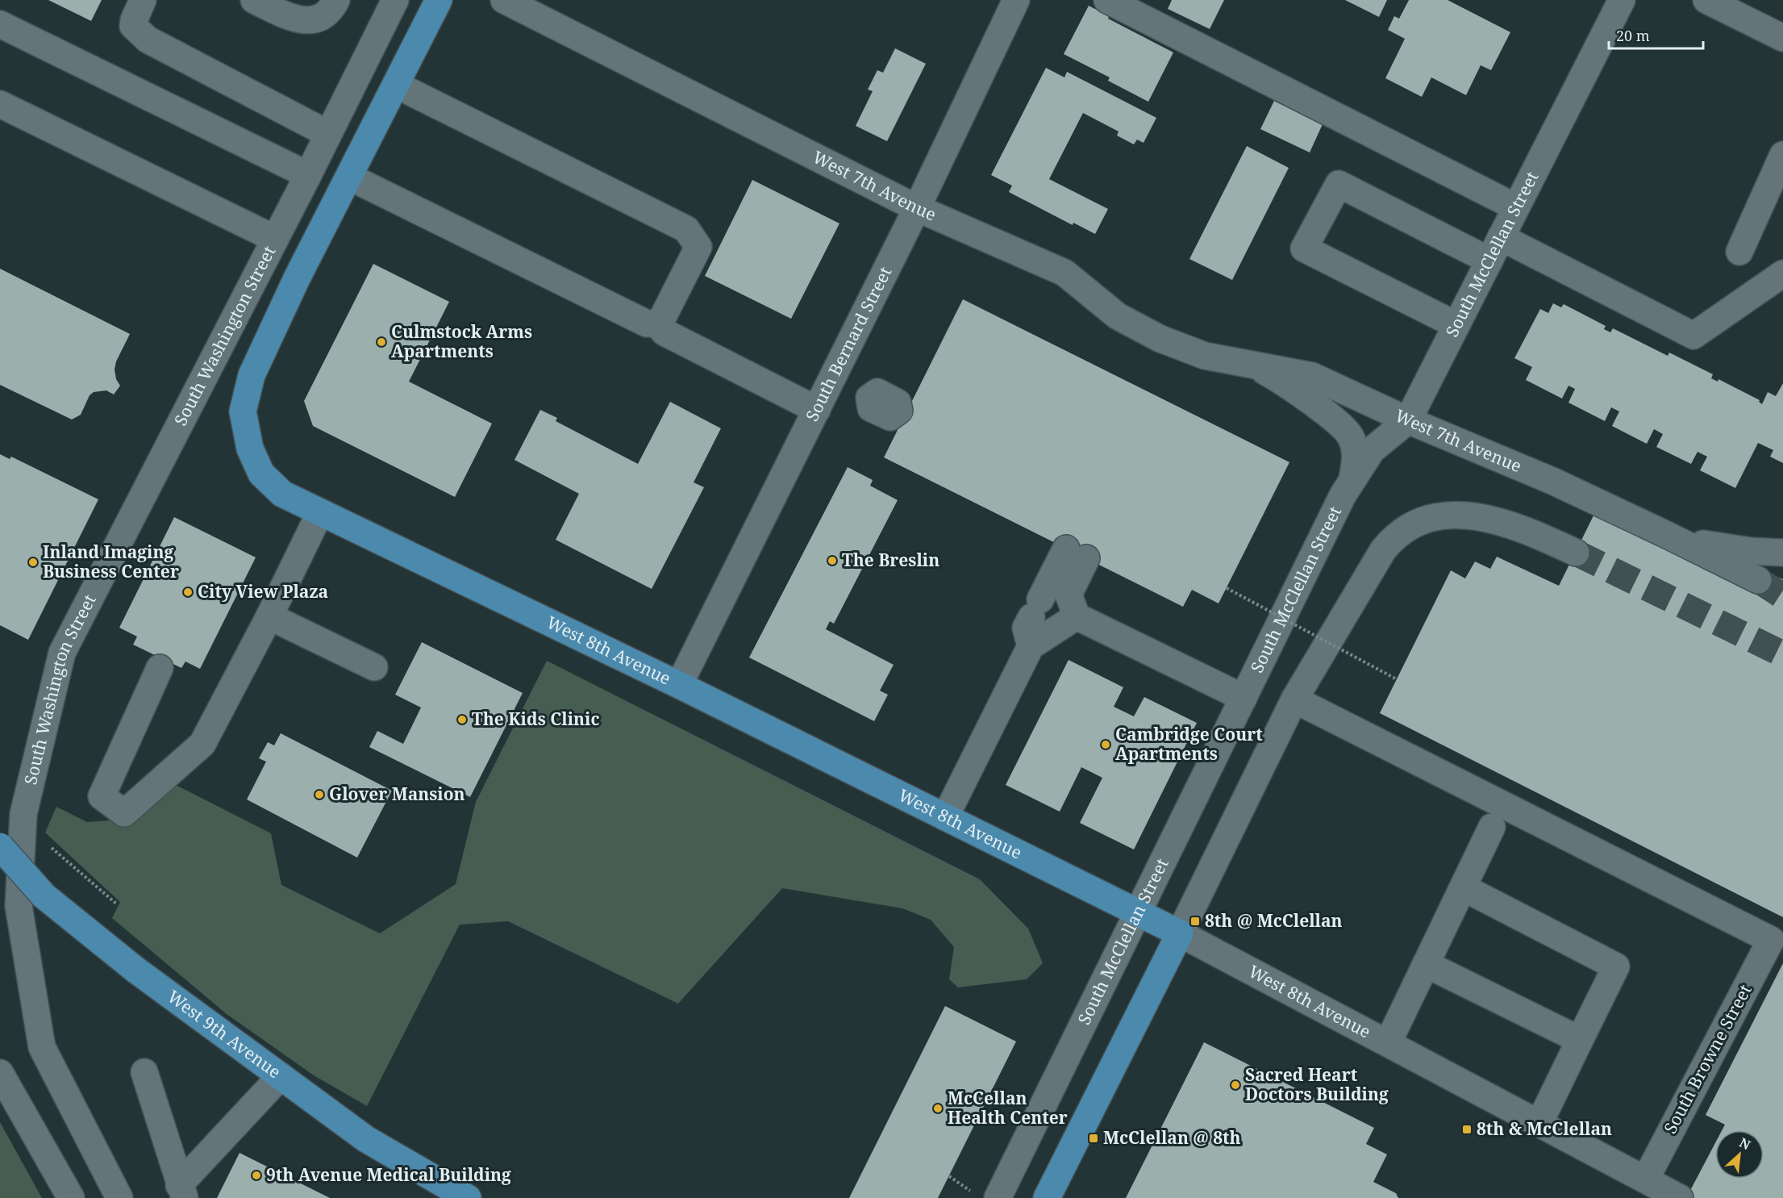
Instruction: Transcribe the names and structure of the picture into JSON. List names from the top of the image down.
{
  "streets": {
    "main road": ["West 8th Avenue", "West 9th Avenue"],
    "street": [
      "West 7th Avenue",
      "South McClellan Street",
      "South Washington Street",
      "South Bernard Street",
      "South Browne Street"
    ]
  },
  "crossings": [
    ["West 7th Avenue", "South McClellan Street"],
    ["West 7th Avenue", "South Bernard Street"],
    ["South McClellan Street", "West 8th Avenue"],
    ["South Bernard Street", "West 8th Avenue"],
    ["West 8th Avenue", "South Browne Street"]
  ],
  "places": {
    "other": [
      "Culmstock Arms Apartments",
      "The Breslin",
      "Inland Imaging Business Center",
      "City View Plaza",
      "The Kids Clinic",
      "Cambridge Court Apartments",
      "Glover Mansion",
      "Sacred Heart Doctors Building",
      "McCellan Health Center",
      "9th Avenue Medical Building"
    ],
    "transit": ["8th @ McClellan", "8th & McClellan", "McClellan @ 8th"]
  },
  "scale_bar": "20 m",
  "north": "top right"
}
